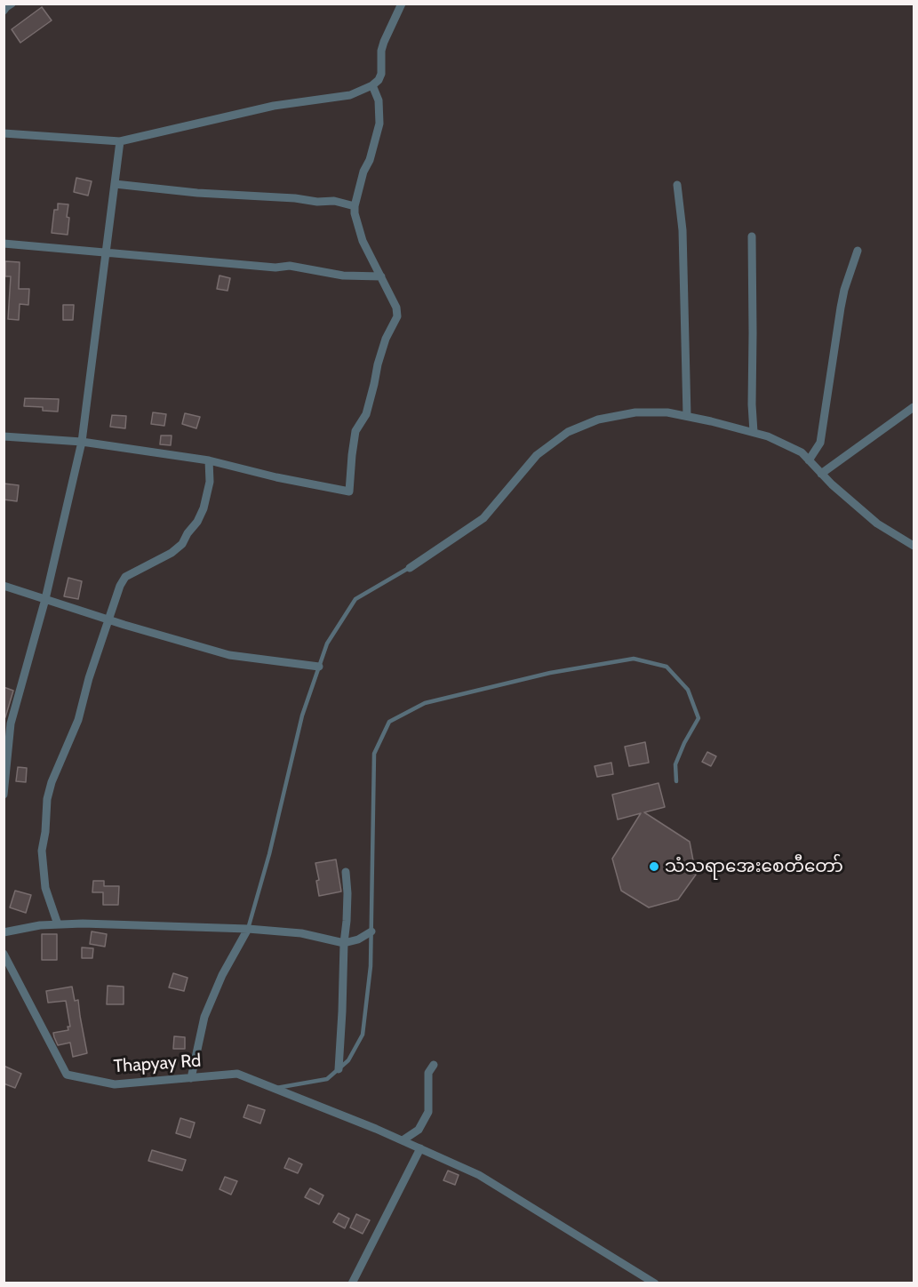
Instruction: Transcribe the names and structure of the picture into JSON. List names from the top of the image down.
{
  "streets": {
    "street": ["Thapyay Rd"]
  },
  "places": ["သံသရာအေးစေတီတော်"]
}
